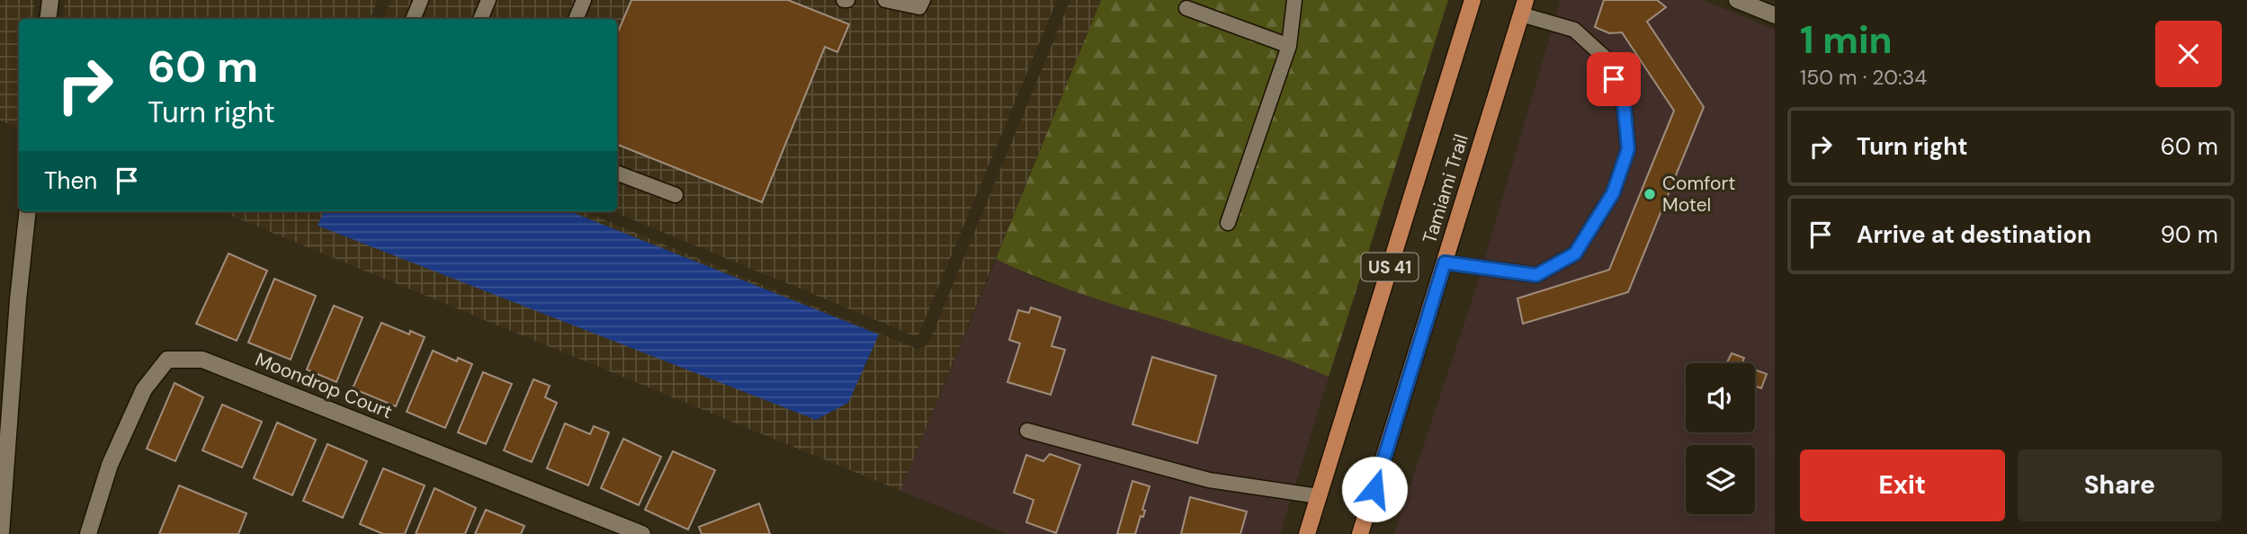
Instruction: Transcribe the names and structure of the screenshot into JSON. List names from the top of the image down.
{
  "streets": {
    "main road": ["Tamiami Trail", "US 41"],
    "street": ["Moondrop Court"]
  },
  "places": ["Comfort Motel"],
  "page": {
    "heading": ["1 min", "150 m · 20:34"],
    "turn": ["60 m", "Turn right"],
    "list": [
      {
        "name": "Turn right",
        "value": "60 m"
      },
      {
        "name": "Arrive at destination",
        "value": "90 m"
      }
    ],
    "then": "Then",
    "buttons": ["Exit", "Share"]
  }
}
